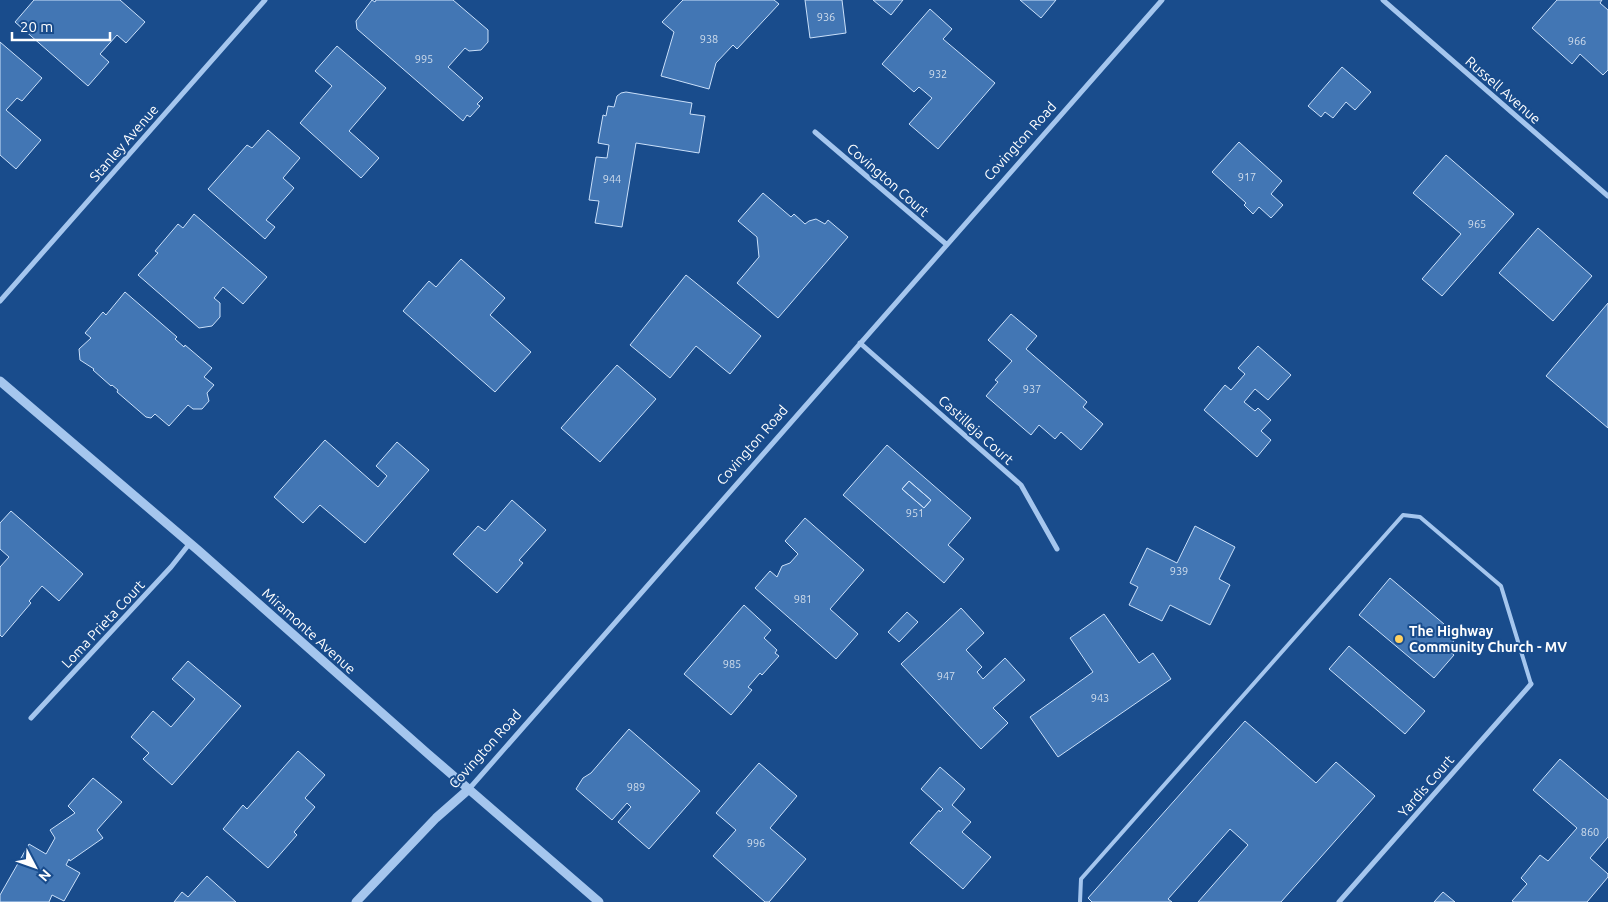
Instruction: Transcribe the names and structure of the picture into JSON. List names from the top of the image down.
{
  "streets": {
    "street": [
      "Russell Avenue",
      "Covington Road",
      "Stanley Avenue",
      "Covington Court",
      "Castilleja Court",
      "Loma Prieta Court",
      "Miramonte Avenue",
      "Yardis Court"
    ]
  },
  "crossings": [
    ["Covington Road", "Covington Court"],
    ["Covington Road", "Castilleja Court"],
    ["Covington Road", "Miramonte Avenue"],
    ["Loma Prieta Court", "Miramonte Avenue"]
  ],
  "places": ["The Highway Community Church - MV"],
  "house_numbers": [
    "936",
    "938",
    "966",
    "995",
    "932",
    "917",
    "944",
    "965",
    "937",
    "951",
    "939",
    "981",
    "985",
    "947",
    "943",
    "989",
    "860",
    "996"
  ],
  "scale_bar": "20 m",
  "north": "bottom right"
}
